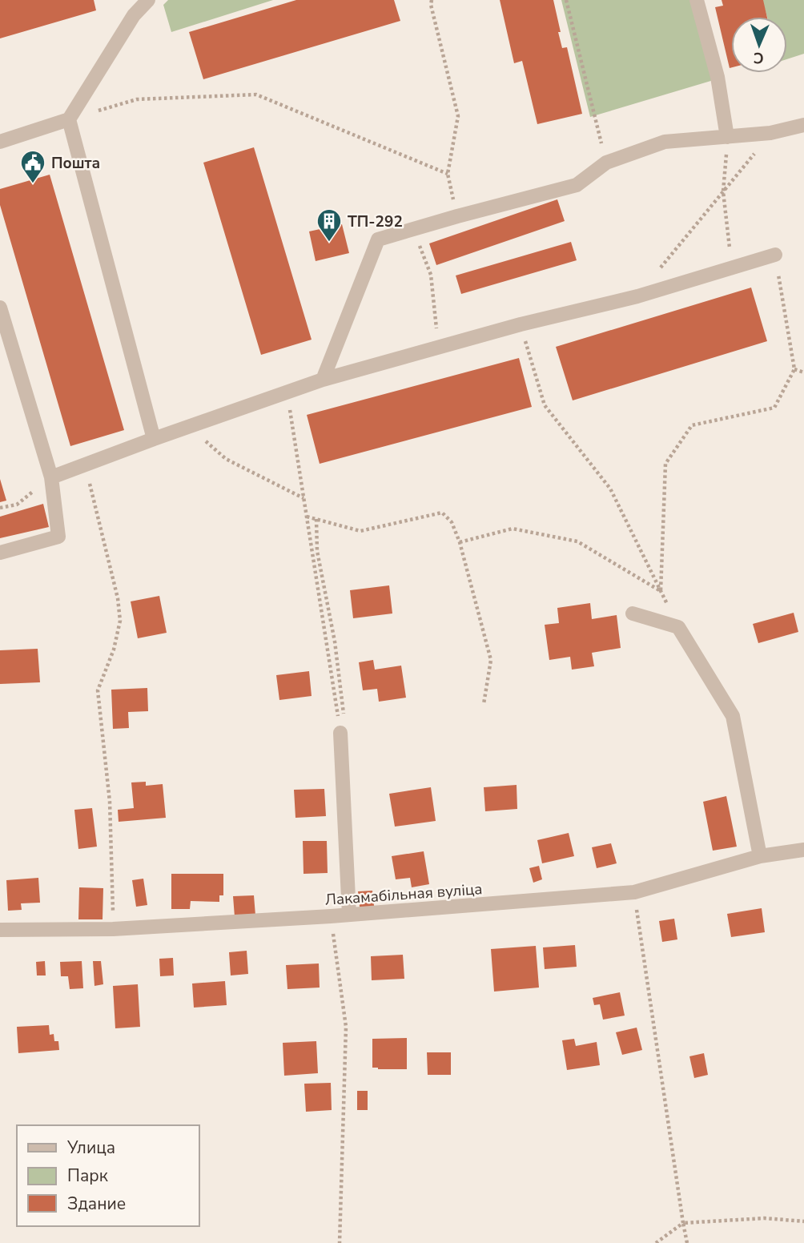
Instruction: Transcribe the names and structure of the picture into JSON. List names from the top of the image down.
{
  "streets": {
    "street": ["Лакамабільная вуліца"]
  },
  "places": {
    "public building": ["Пошта"],
    "building": ["ТП-292"]
  },
  "legend": ["Улица", "Парк", "Здание"],
  "north": "bottom"
}
